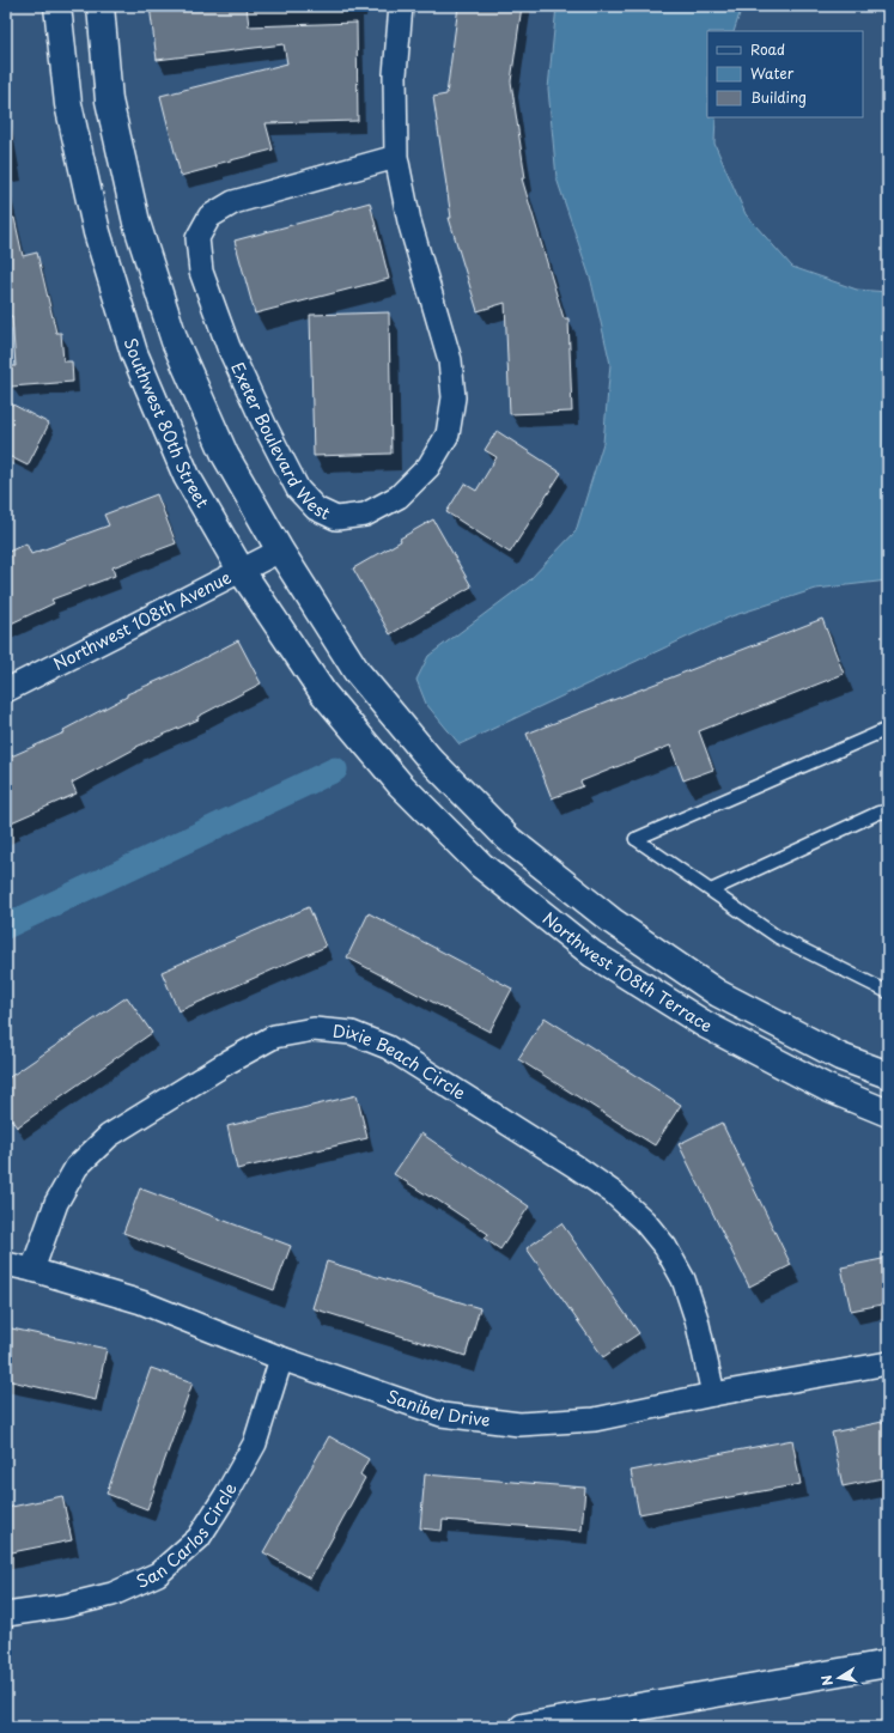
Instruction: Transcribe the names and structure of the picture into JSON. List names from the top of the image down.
{
  "streets": {
    "main road": ["Southwest 80th Street", "Northwest 108th Terrace"],
    "street": [
      "Exeter Boulevard West",
      "Northwest 108th Avenue",
      "Dixie Beach Circle",
      "Sanibel Drive",
      "San Carlos Circle"
    ]
  },
  "crossings": [
    ["Southwest 80th Street", "Northwest 108th Avenue"],
    ["Southwest 80th Street", "Northwest 108th Terrace"],
    ["Northwest 108th Avenue", "Northwest 108th Terrace"],
    ["Dixie Beach Circle", "Sanibel Drive"],
    ["Sanibel Drive", "San Carlos Circle"]
  ],
  "legend": ["Road", "Water", "Building"],
  "north": "left"
}
